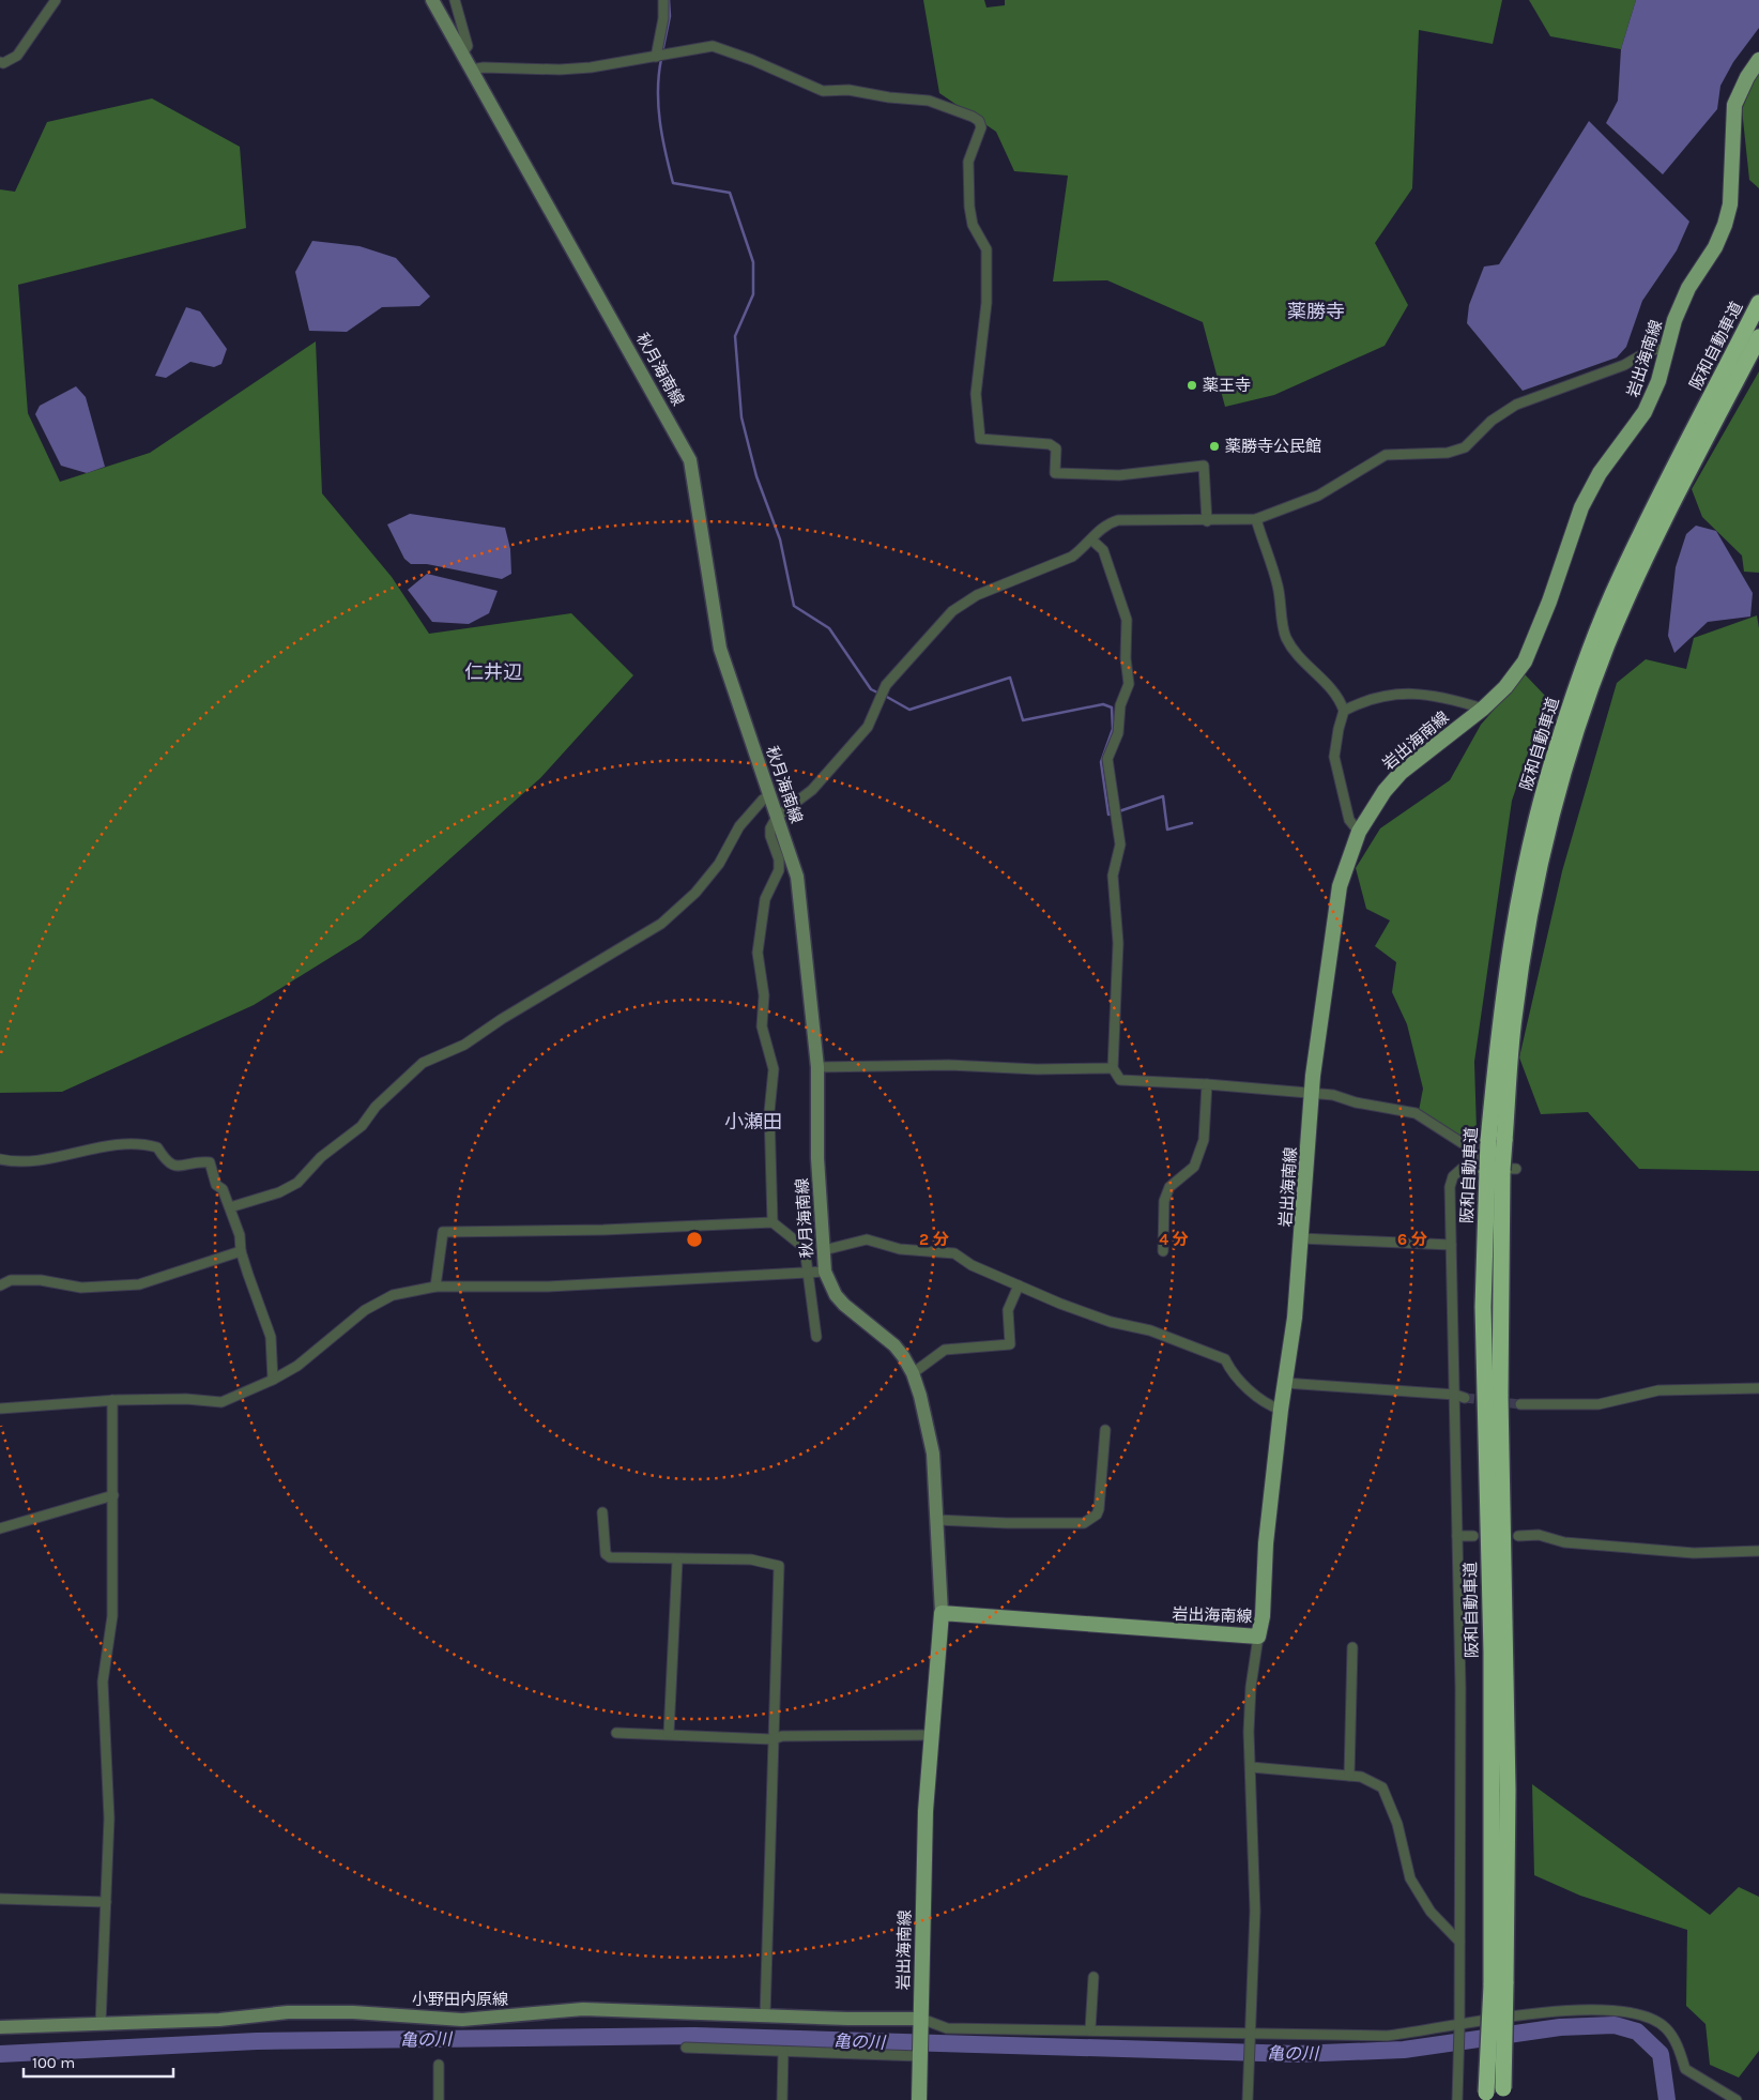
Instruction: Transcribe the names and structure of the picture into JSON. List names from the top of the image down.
{
  "streets": {
    "highway": ["阪和自動車道"],
    "main road": ["岩出海南線", "秋月海南線", "小野田内原線"]
  },
  "crossings": [
    ["岩出海南線", "秋月海南線"],
    ["岩出海南線", "小野田内原線"]
  ],
  "districts": ["薬勝寺", "仁井辺", "小瀬田"],
  "water": ["亀の川"],
  "places": ["薬王寺", "薬勝寺公民館"],
  "scale_bar": "100 m",
  "rings": ["2 分", "4 分", "6 分"]
}
